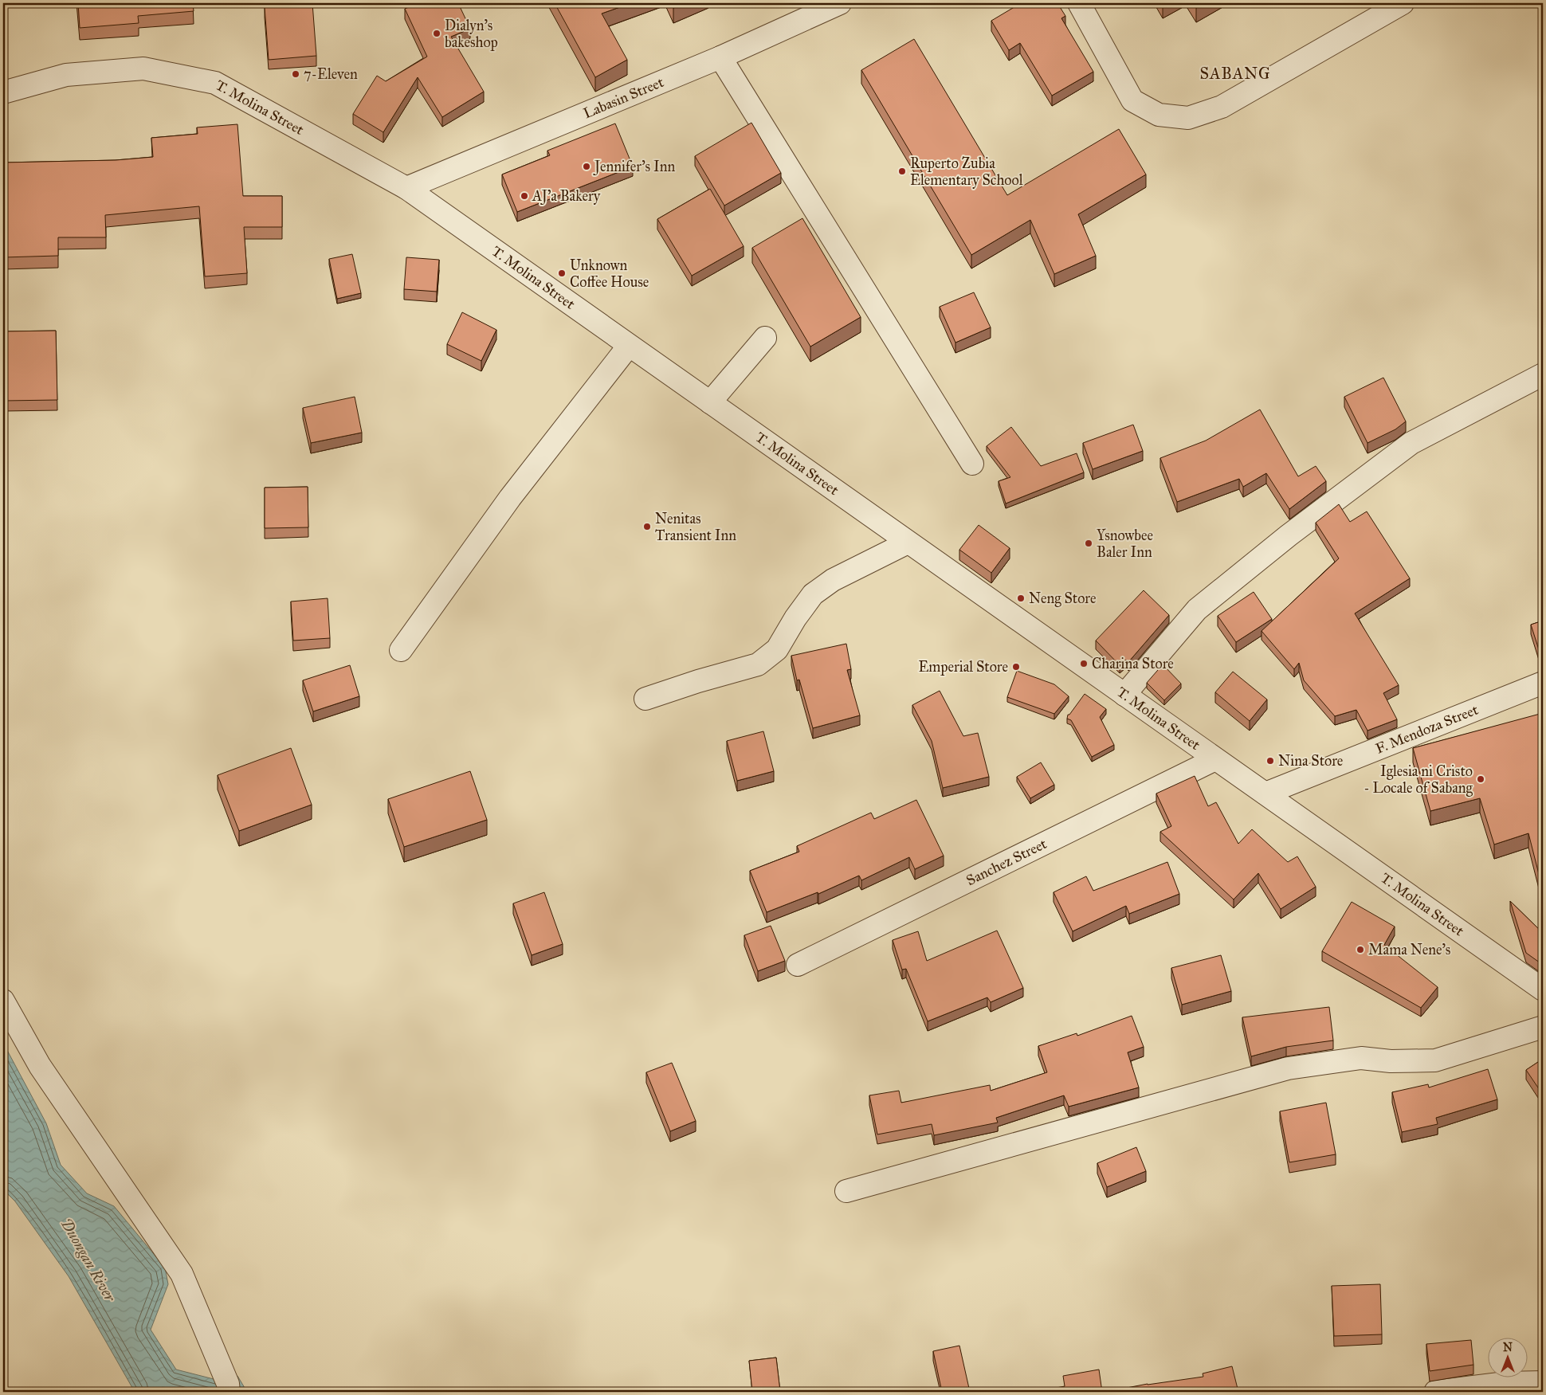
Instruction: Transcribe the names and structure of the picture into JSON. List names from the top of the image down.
{
  "streets": {
    "street": [
      "Labasin Street",
      "T. Molina Street",
      "F. Mendoza Street",
      "Sanchez Street"
    ]
  },
  "crossings": [
    ["Labasin Street", "T. Molina Street"],
    ["T. Molina Street", "F. Mendoza Street"],
    ["T. Molina Street", "Sanchez Street"]
  ],
  "districts": ["SABANG"],
  "water": ["Duongan River"],
  "places": [
    "Dialyn’s bakeshop",
    "7-Eleven",
    "Jennifer's Inn",
    "Ruperto Zubia Elementary School",
    "AJ'a Bakery",
    "Unknown Coffee House",
    "Nenitas Transient Inn",
    "Ysnowbee Baler Inn",
    "Neng Store",
    "Charina Store",
    "Emperial Store",
    "Nina Store",
    "Iglesia ni Cristo - Locale of Sabang",
    "Mama Nene's"
  ],
  "north": "top"
}
